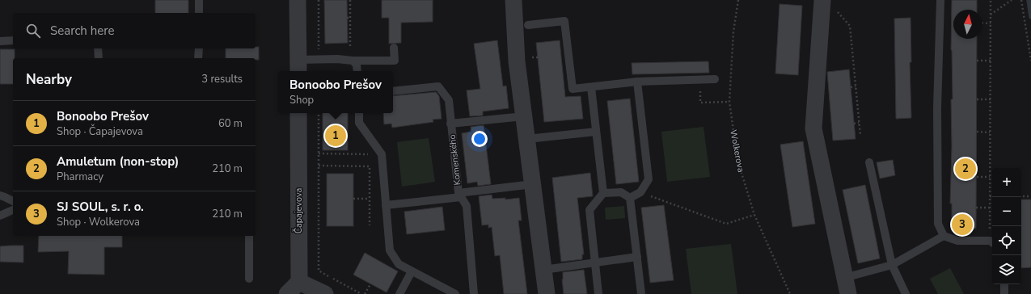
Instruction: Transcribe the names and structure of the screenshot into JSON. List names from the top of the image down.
{
  "streets": {
    "street": ["Čapajevova"],
    "lane": ["Komenského"],
    "path": ["Wolkerova"]
  },
  "north": "top",
  "page": {
    "search": "Search here",
    "heading": ["Nearby", "3 results"],
    "popup": ["Bonoobo Prešov", "Shop"],
    "list": [
      {
        "mark": "1",
        "name": "Bonoobo Prešov",
        "note": "Shop · Čapajevova",
        "value": "60 m"
      },
      {
        "mark": "2",
        "name": "Amuletum (non-stop)",
        "note": "Pharmacy",
        "value": "210 m"
      },
      {
        "mark": "3",
        "name": "SJ SOUL, s. r. o.",
        "note": "Shop · Wolkerova",
        "value": "210 m"
      }
    ],
    "pins": ["1", "2", "3"],
    "map_buttons": ["+", "−"]
  }
}
